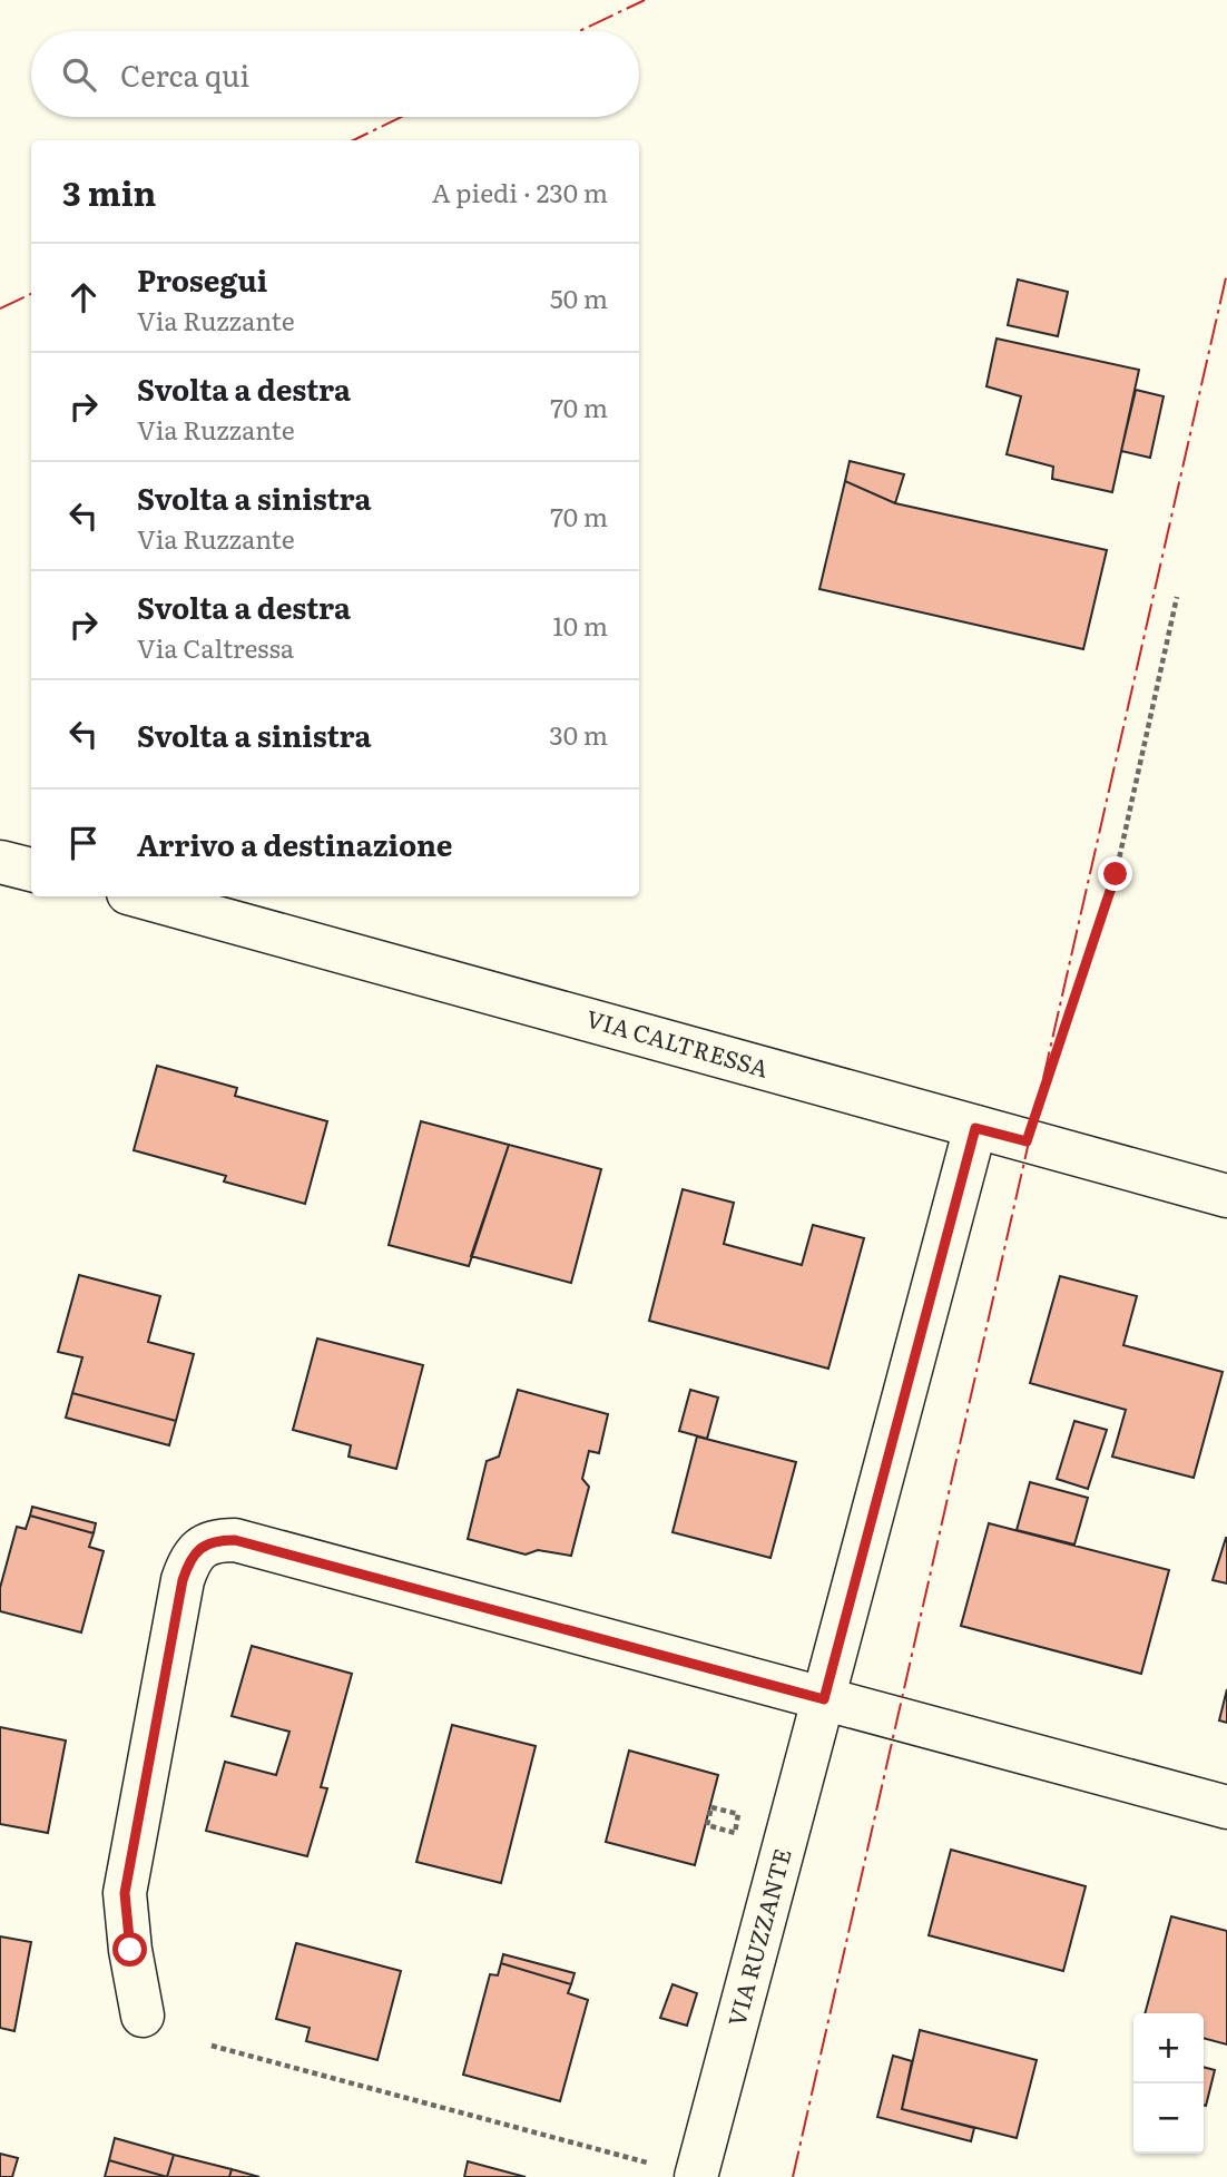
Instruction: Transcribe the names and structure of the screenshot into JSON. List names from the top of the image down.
{
  "streets": {
    "street": ["VIA CALTRESSA", "VIA RUZZANTE"]
  },
  "crossings": [
    ["VIA CALTRESSA", "VIA RUZZANTE"]
  ],
  "page": {
    "search": "Cerca qui",
    "heading": ["3 min", "A piedi · 230 m"],
    "list": [
      ["Prosegui", "Via Ruzzante", "50 m"],
      ["Svolta a destra", "Via Ruzzante", "70 m"],
      ["Svolta a sinistra", "Via Ruzzante", "70 m"],
      ["Svolta a destra", "Via Caltressa", "10 m"],
      ["Svolta a sinistra", "30 m"],
      "Arrivo a destinazione"
    ],
    "map_buttons": ["+", "−"]
  }
}
